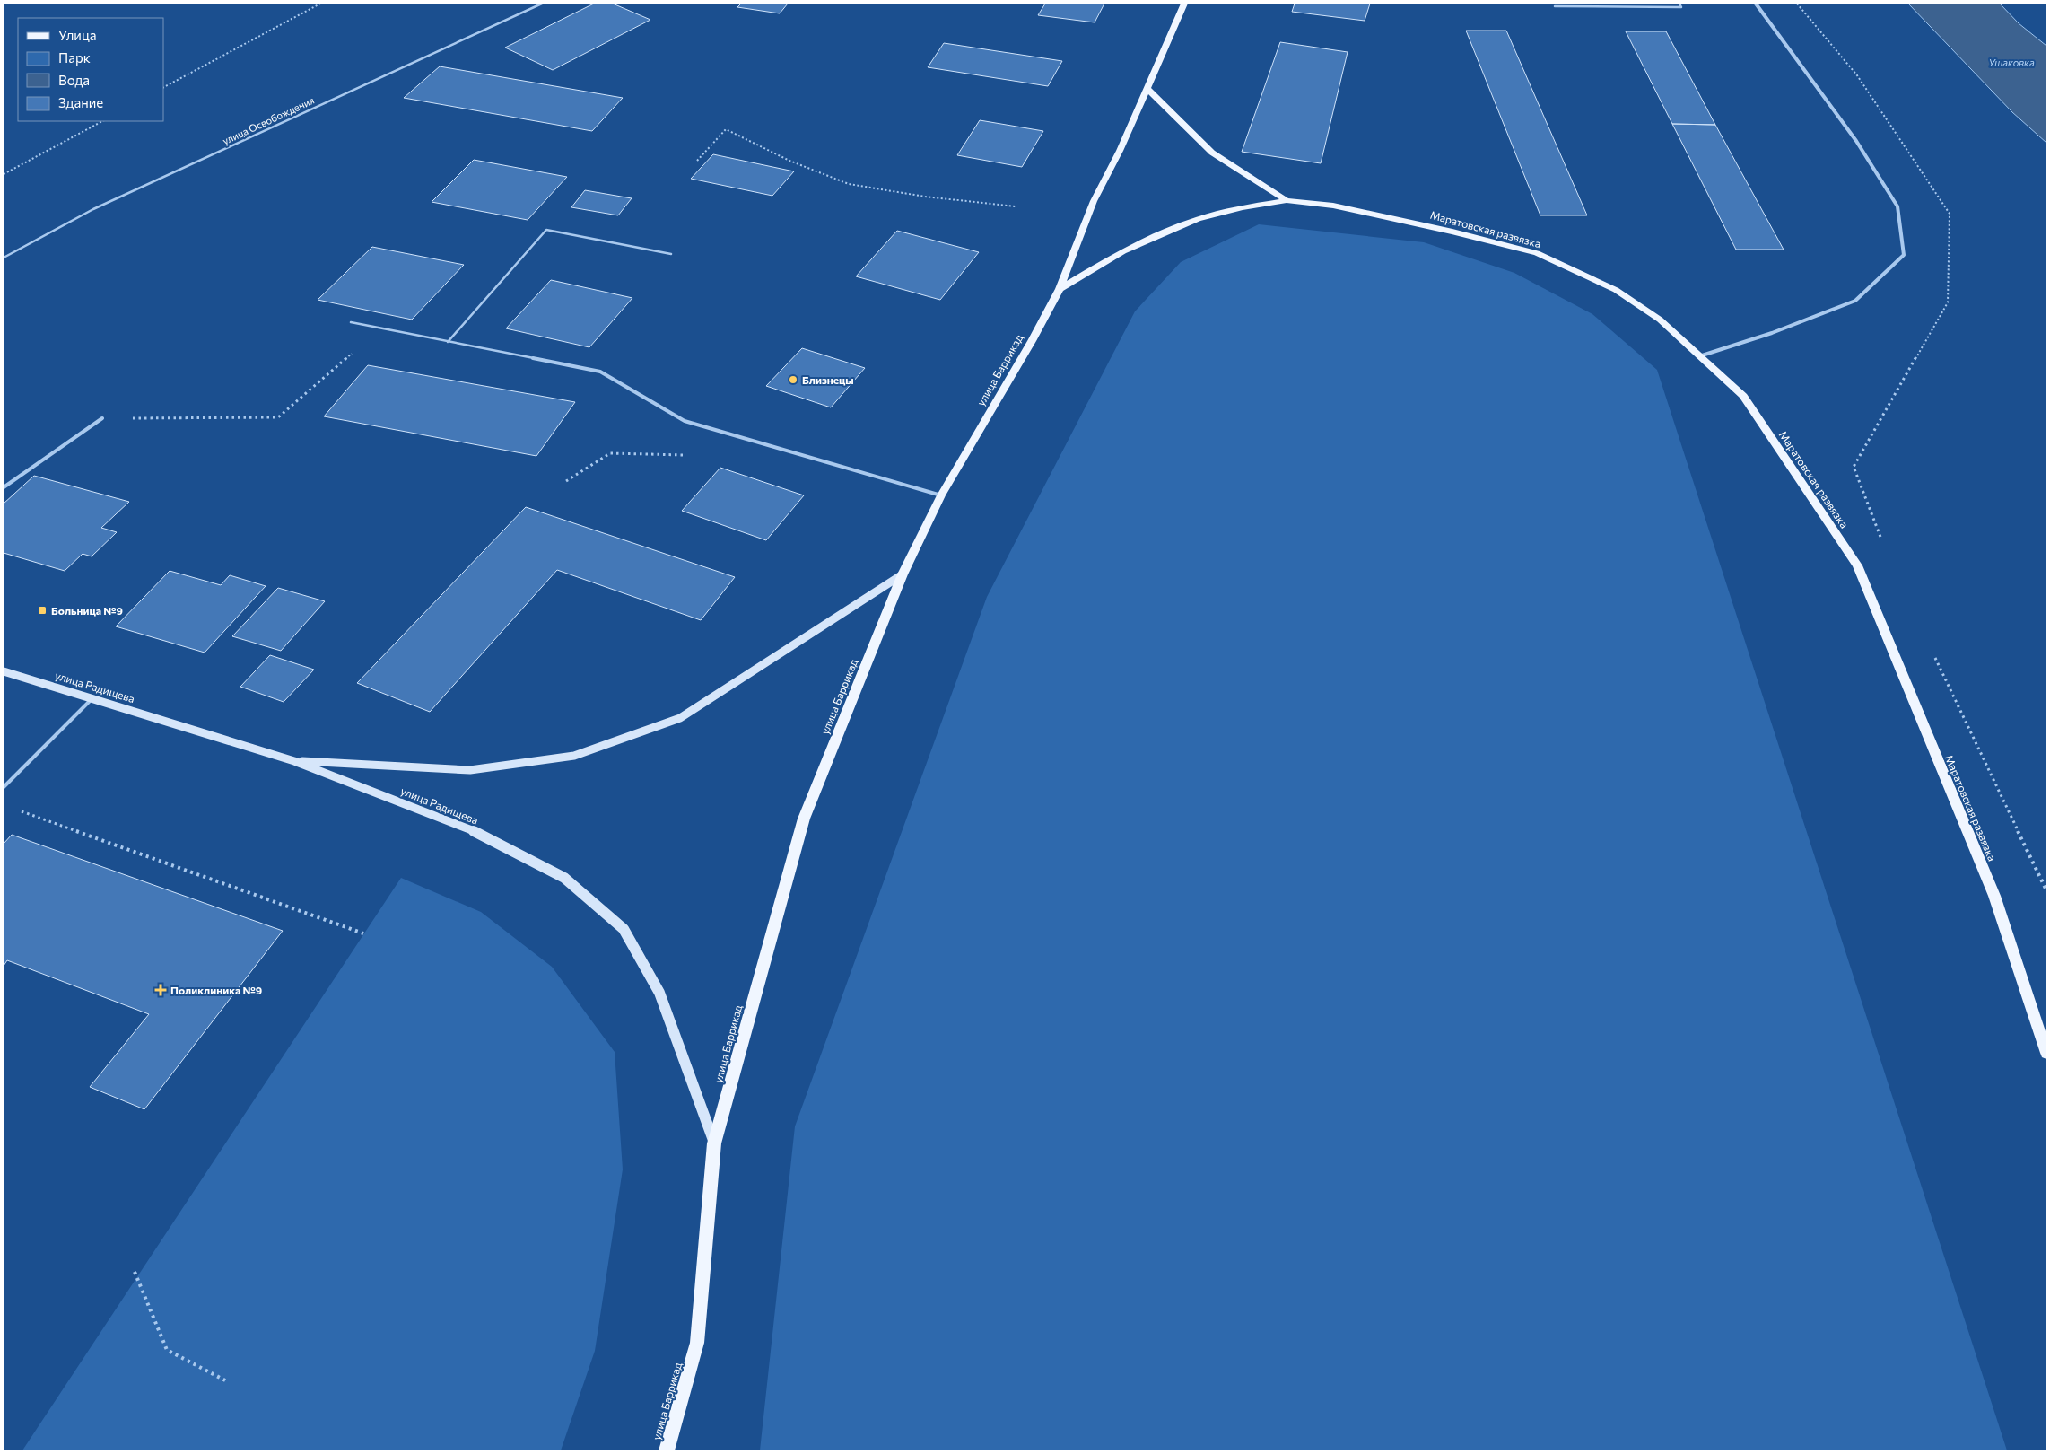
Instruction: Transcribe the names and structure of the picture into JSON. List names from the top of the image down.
{
  "streets": {
    "main road": ["Маратовская развязка", "улица Баррикад", "улица Радищева"],
    "lane": ["улица Освобождения"]
  },
  "crossings": [
    ["улица Баррикад", "улица Радищева"]
  ],
  "water": ["Ушаковка"],
  "places": {
    "other": ["Близнецы"],
    "transit": ["Больница №9"],
    "health": ["Поликлиника №9"]
  },
  "legend": [
    "Улица",
    "Парк",
    "Вода",
    "Здание"
  ]
}
